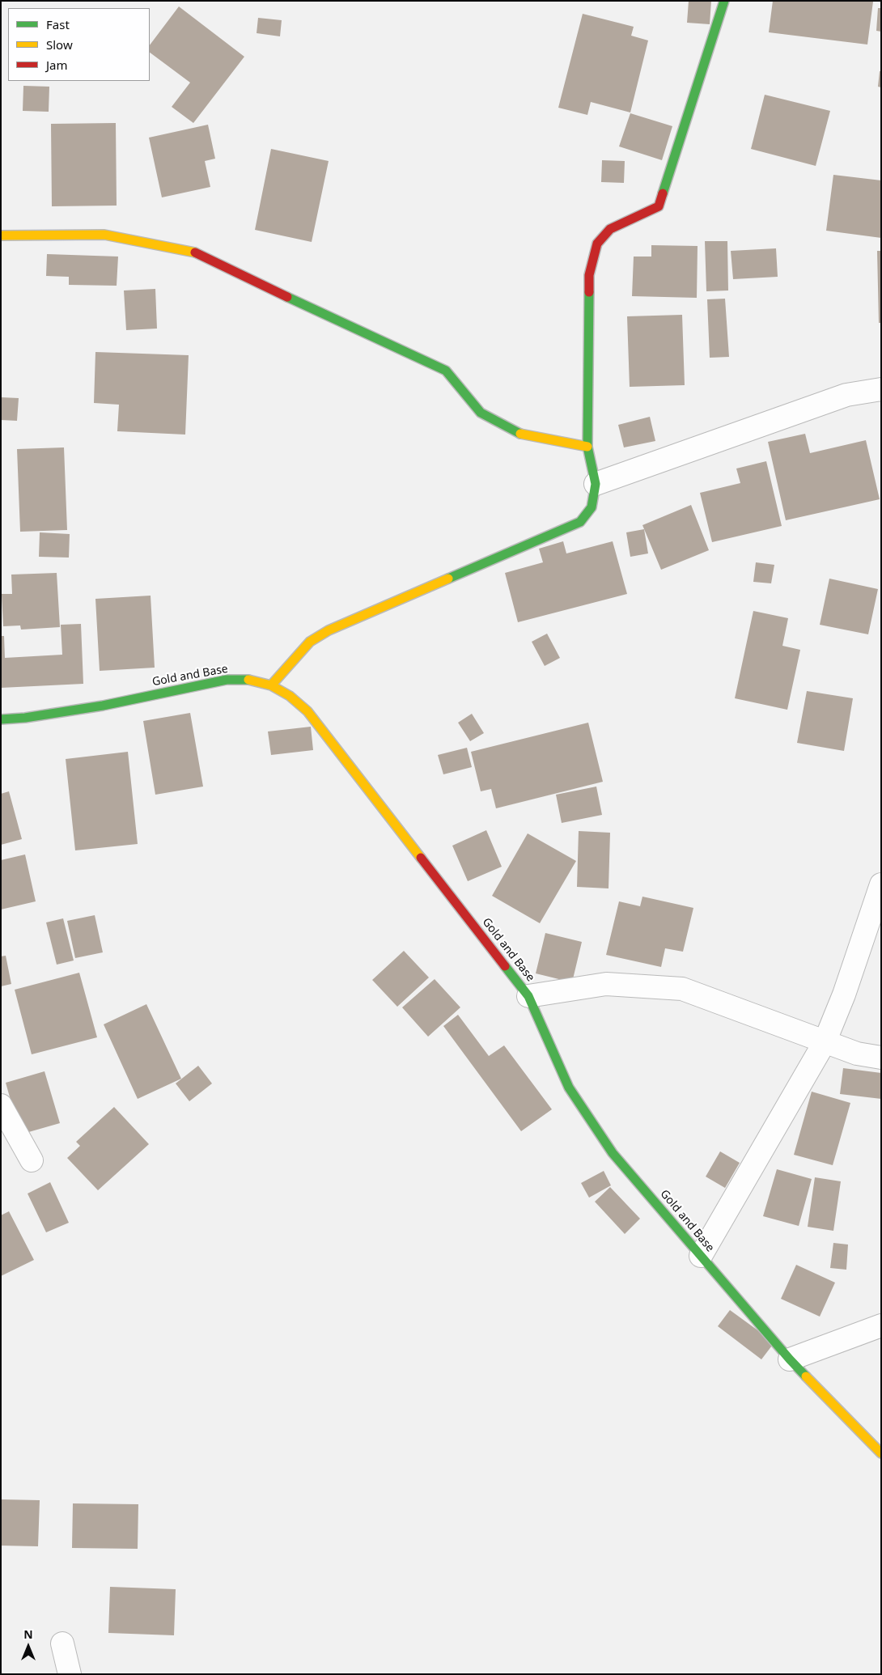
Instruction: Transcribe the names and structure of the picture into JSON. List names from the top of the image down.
{
  "streets": {
    "street": ["Gold and Base"]
  },
  "legend": ["Fast", "Slow", "Jam"],
  "north": "top"
}
